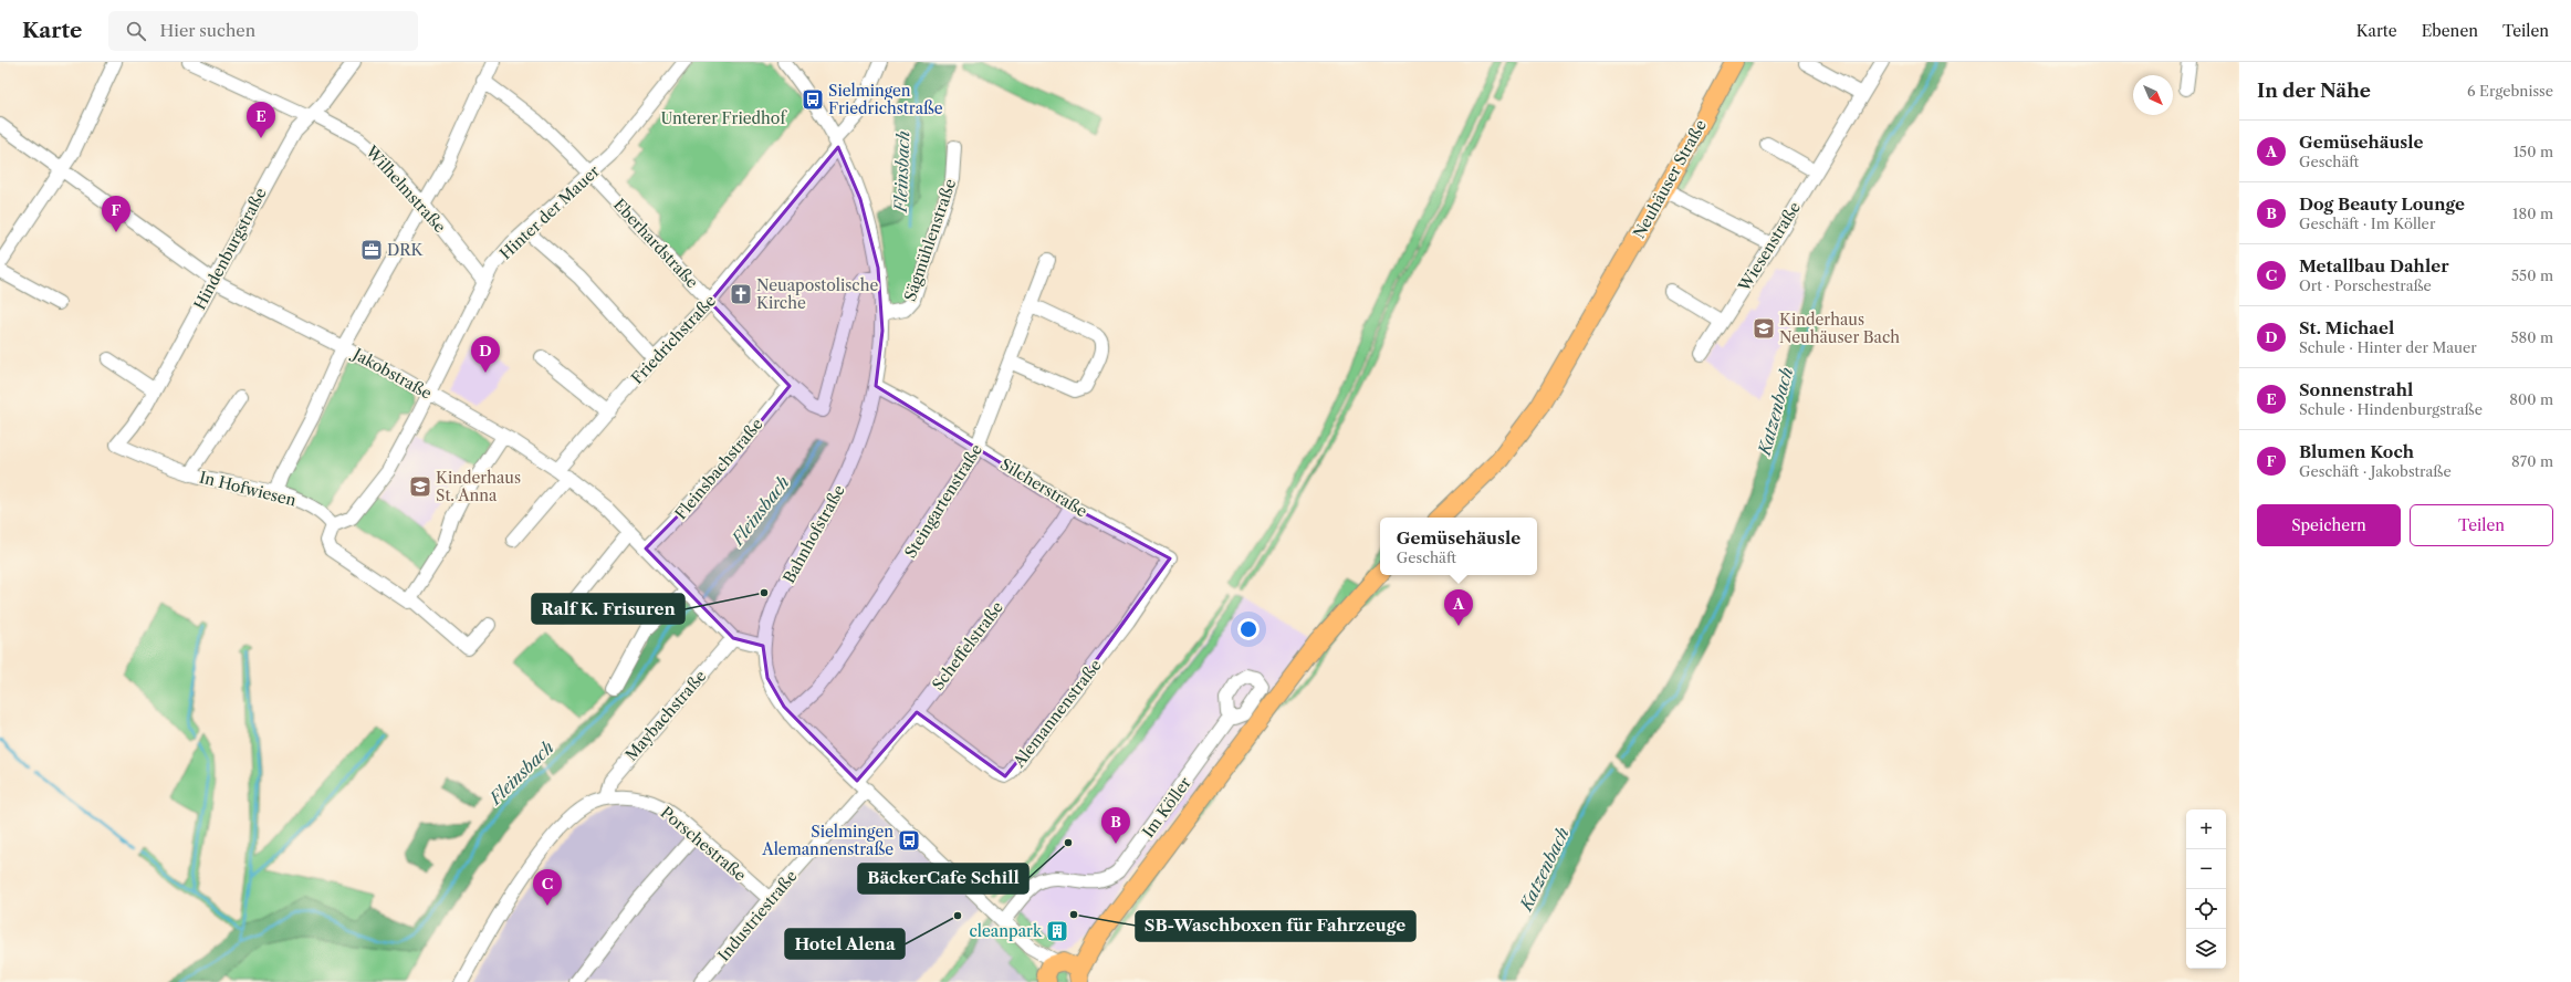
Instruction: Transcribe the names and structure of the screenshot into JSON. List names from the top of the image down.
{
  "streets": {
    "main road": ["Neuhäuser Straße"],
    "street": [
      "Wilhelmstraße",
      "Hinter der Mauer",
      "Sägmühlenstraße",
      "Eberhardstraße",
      "Wiesenstraße",
      "Hindenburgstraße",
      "Friedrichstraße",
      "Jakobstraße",
      "Fleinsbachstraße",
      "Silcherstraße",
      "In Hofwiesen",
      "Steingartenstraße",
      "Bahnhofstraße",
      "Scheffelstraße",
      "Alemannenstraße",
      "Maybachstraße",
      "Im Köller",
      "Porschestraße",
      "Industriestraße"
    ]
  },
  "crossings": [
    ["Wilhelmstraße", "Hinter der Mauer"],
    ["Wilhelmstraße", "Hindenburgstraße"],
    ["Hinter der Mauer", "Eberhardstraße"],
    ["Hinter der Mauer", "Jakobstraße"],
    ["Hinter der Mauer", "In Hofwiesen"],
    ["Sägmühlenstraße", "Bahnhofstraße"],
    ["Eberhardstraße", "Friedrichstraße"],
    ["Eberhardstraße", "Fleinsbachstraße"],
    ["Eberhardstraße", "Bahnhofstraße"],
    ["Hindenburgstraße", "Jakobstraße"],
    ["Hindenburgstraße", "In Hofwiesen"],
    ["Friedrichstraße", "Jakobstraße"],
    ["Friedrichstraße", "Bahnhofstraße"],
    ["Jakobstraße", "Fleinsbachstraße"],
    ["Jakobstraße", "Maybachstraße"],
    ["Silcherstraße", "Steingartenstraße"],
    ["Silcherstraße", "Bahnhofstraße"],
    ["Silcherstraße", "Scheffelstraße"],
    ["Silcherstraße", "Alemannenstraße"],
    ["Steingartenstraße", "Bahnhofstraße"],
    ["Bahnhofstraße", "Scheffelstraße"],
    ["Bahnhofstraße", "Im Köller"],
    ["Bahnhofstraße", "Industriestraße"],
    ["Scheffelstraße", "Alemannenstraße"],
    ["Maybachstraße", "Porschestraße"],
    ["Porschestraße", "Industriestraße"]
  ],
  "water": ["Fleinsbach", "Katzenbach"],
  "parks": ["Unterer Friedhof"],
  "places": {
    "bus stop": ["Sielmingen Friedrichstraße", "Sielmingen Alemannenstraße"],
    "office": ["DRK"],
    "church": ["Neuapostolische Kirche"],
    "school or university": ["Kinderhaus Neuhäuser Bach", "Kinderhaus St. Anna"],
    "other": [
      "Ralf K. Frisuren",
      "BäckerCafe Schill",
      "SB-Waschboxen für Fahrzeuge",
      "Hotel Alena"
    ],
    "building": ["cleanpark"]
  },
  "north": "bottom right",
  "page": {
    "header": "Karte",
    "search": "Hier suchen",
    "nav": ["Karte", "Ebenen", "Teilen"],
    "heading": ["In der Nähe", "6 Ergebnisse"],
    "pins": [
      "E",
      "F",
      "D",
      "A",
      "B",
      "C"
    ],
    "list": [
      {
        "mark": "A",
        "name": "Gemüsehäusle",
        "note": "Geschäft",
        "value": "150 m"
      },
      {
        "mark": "B",
        "name": "Dog Beauty Lounge",
        "note": "Geschäft · Im Köller",
        "value": "180 m"
      },
      {
        "mark": "C",
        "name": "Metallbau Dahler",
        "note": "Ort · Porschestraße",
        "value": "550 m"
      },
      {
        "mark": "D",
        "name": "St. Michael",
        "note": "Schule · Hinter der Mauer",
        "value": "580 m"
      },
      {
        "mark": "E",
        "name": "Sonnenstrahl",
        "note": "Schule · Hindenburgstraße",
        "value": "800 m"
      },
      {
        "mark": "F",
        "name": "Blumen Koch",
        "note": "Geschäft · Jakobstraße",
        "value": "870 m"
      }
    ],
    "buttons": ["Speichern", "Teilen"],
    "popup": ["Gemüsehäusle", "Geschäft"],
    "map_buttons": ["+", "−"]
  }
}
